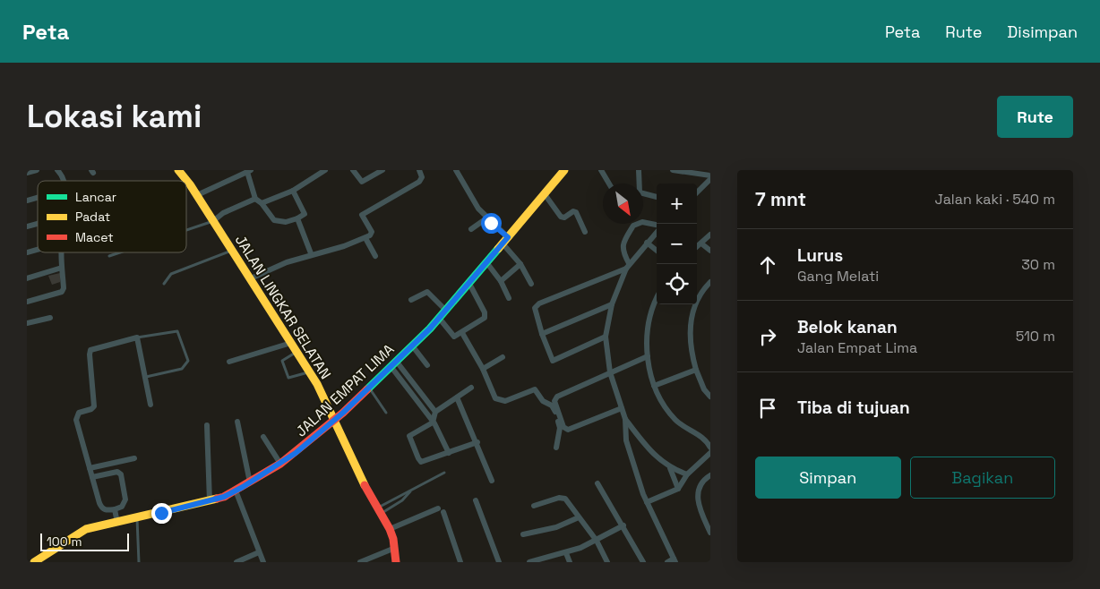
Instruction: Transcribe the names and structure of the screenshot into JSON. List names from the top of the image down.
{
  "streets": {
    "main road": ["JALAN LINGKAR SELATAN", "JALAN EMPAT LIMA"]
  },
  "crossings": [
    ["JALAN LINGKAR SELATAN", "JALAN EMPAT LIMA"]
  ],
  "legend": ["Lancar", "Padat", "Macet"],
  "scale_bar": "100 m",
  "north": "bottom right",
  "page": {
    "header": "Peta",
    "nav": ["Peta", "Rute", "Disimpan"],
    "buttons": [
      "Rute",
      ["Simpan", "Bagikan"]
    ],
    "title": "Lokasi kami",
    "heading": ["7 mnt", "Jalan kaki · 540 m"],
    "map_buttons": ["+", "−"],
    "list": [
      ["Lurus", "Gang Melati", "30 m"],
      ["Belok kanan", "Jalan Empat Lima", "510 m"],
      "Tiba di tujuan"
    ],
    "scale": "100 m"
  }
}
